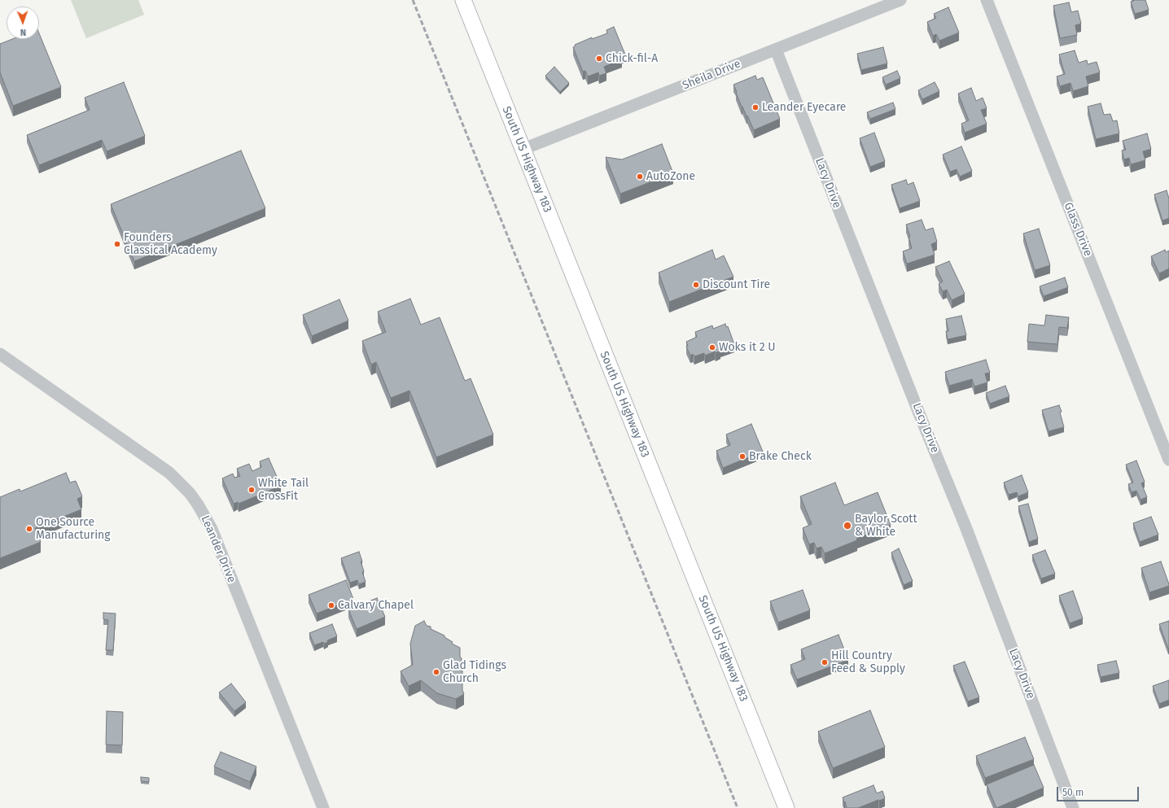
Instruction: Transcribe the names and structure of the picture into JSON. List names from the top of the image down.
{
  "streets": {
    "main road": ["South US Highway 183"],
    "street": [
      "Sheila Drive",
      "Lacy Drive",
      "Glass Drive",
      "Leander Drive"
    ]
  },
  "crossings": [
    ["Sheila Drive", "South US Highway 183"],
    ["Sheila Drive", "Lacy Drive"]
  ],
  "places": [
    "Chick-fil-A",
    "Leander Eyecare",
    "AutoZone",
    "Founders Classical Academy",
    "Discount Tire",
    "Woks it 2 U",
    "Brake Check",
    "White Tail CrossFit",
    "Baylor Scott & White",
    "One Source Manufacturing",
    "Calvary Chapel",
    "Hill Country Feed & Supply",
    "Glad Tidings Church"
  ],
  "scale_bar": "50 m",
  "north": "bottom"
}
